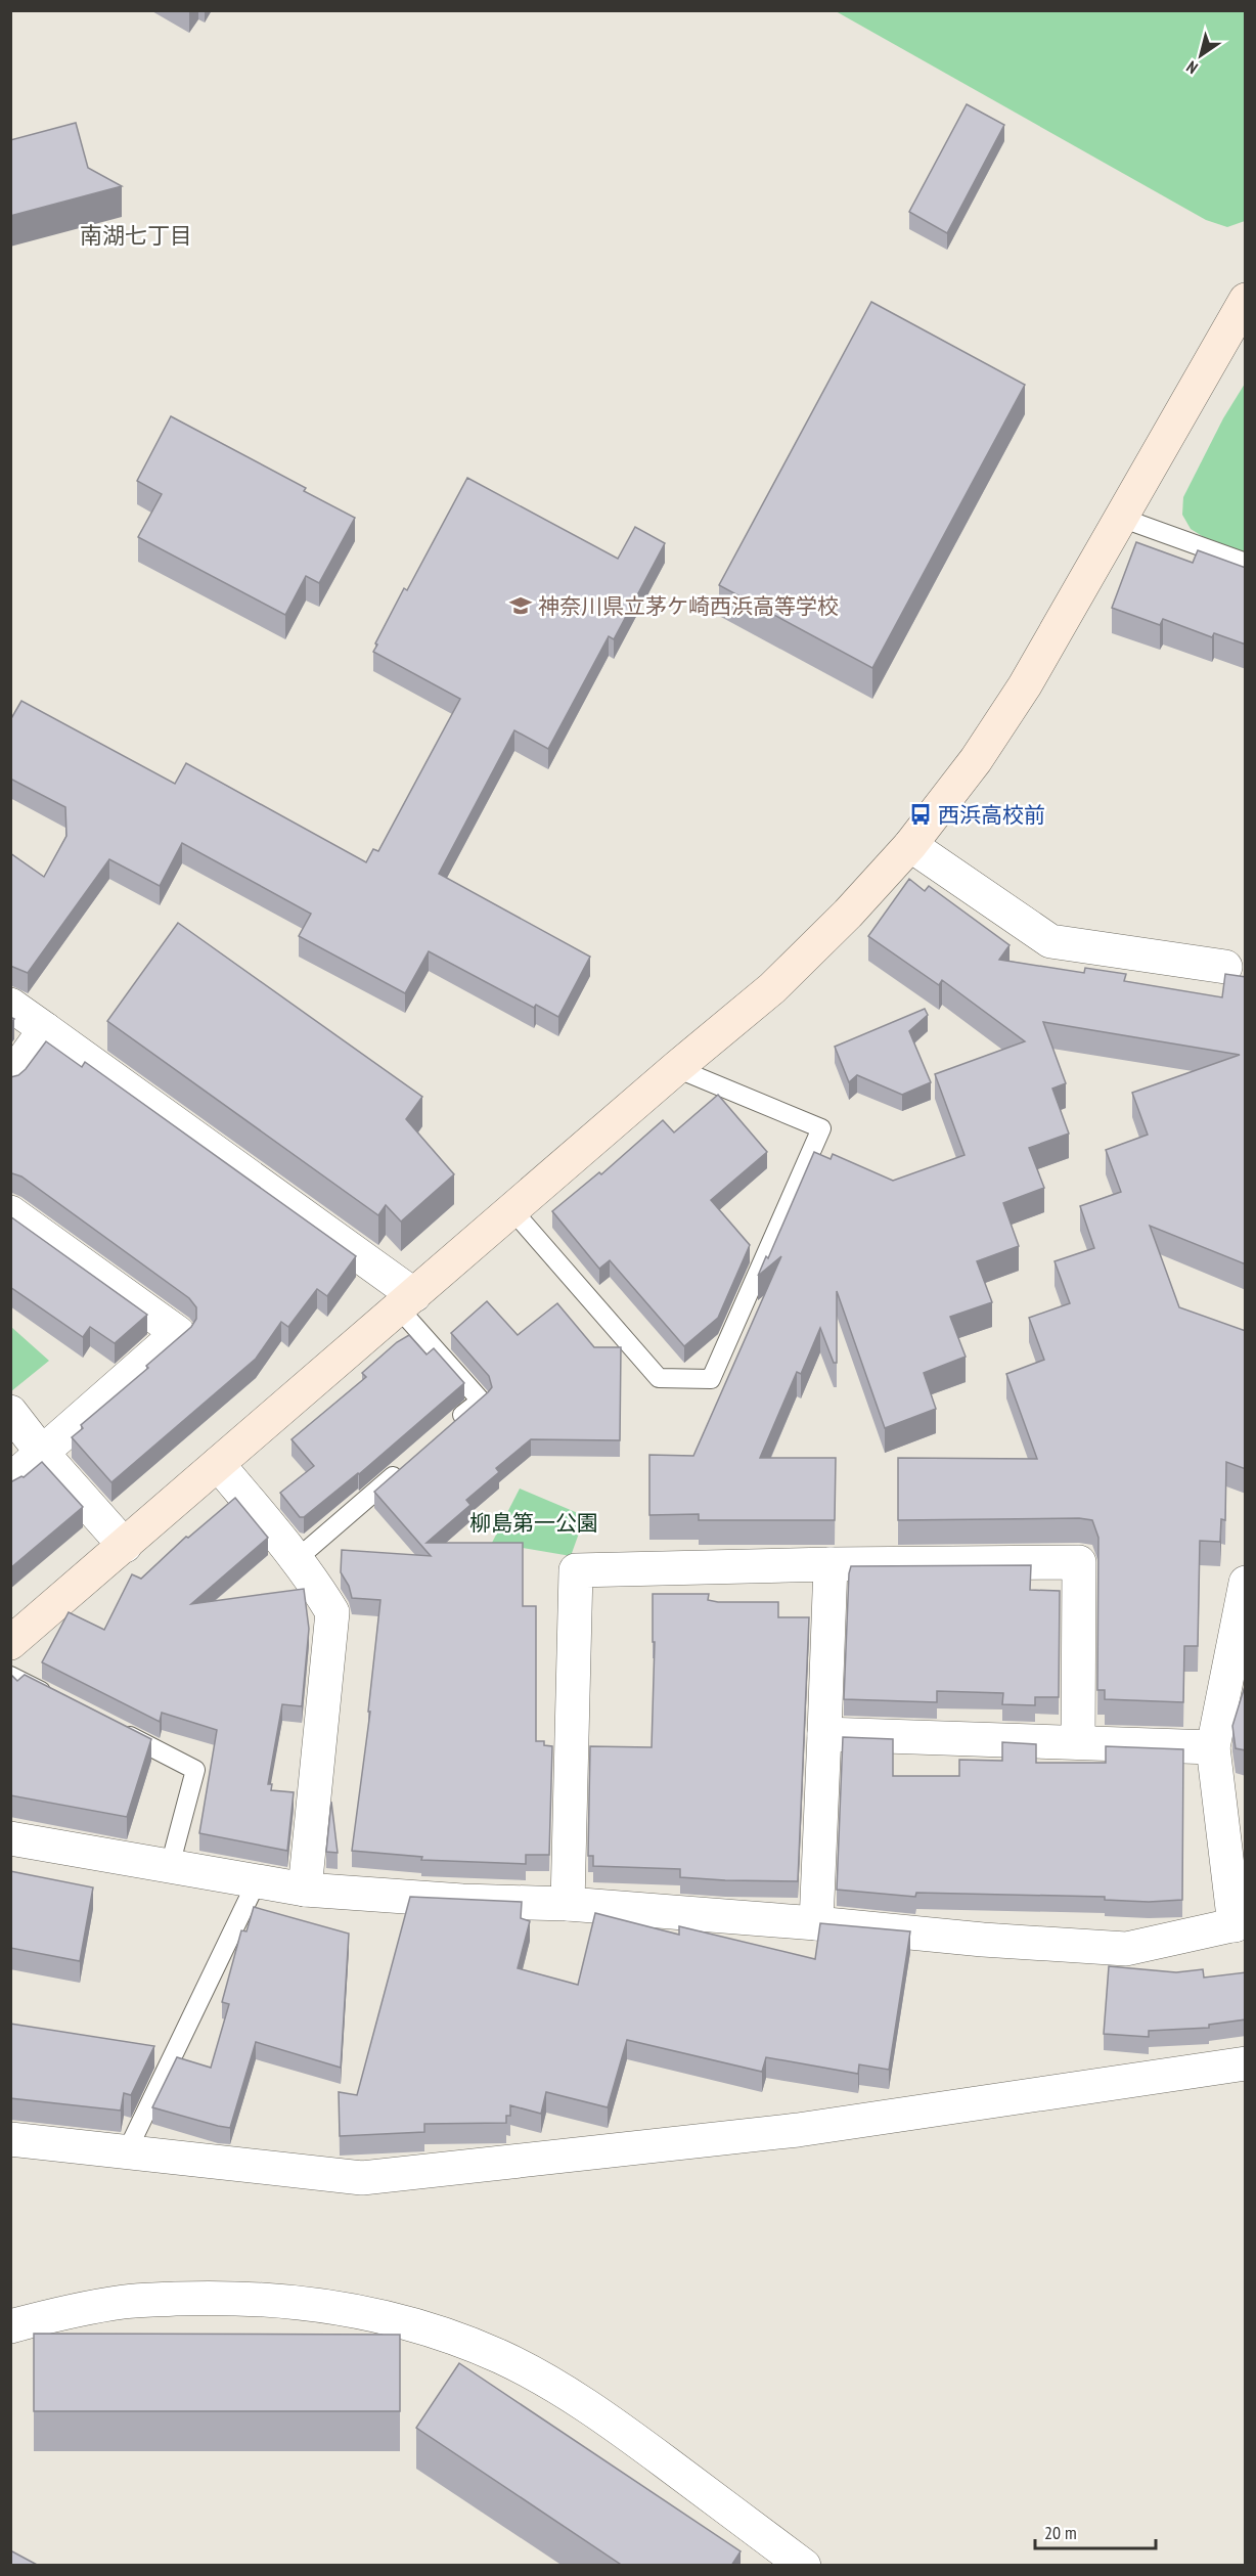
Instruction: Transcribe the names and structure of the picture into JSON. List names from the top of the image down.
{
  "districts": ["南湖七丁目"],
  "parks": ["柳島第一公園"],
  "places": {
    "school or university": ["神奈川県立茅ケ崎西浜高等学校"],
    "bus stop": ["西浜高校前"]
  },
  "scale_bar": "20 m",
  "north": "bottom left"
}
